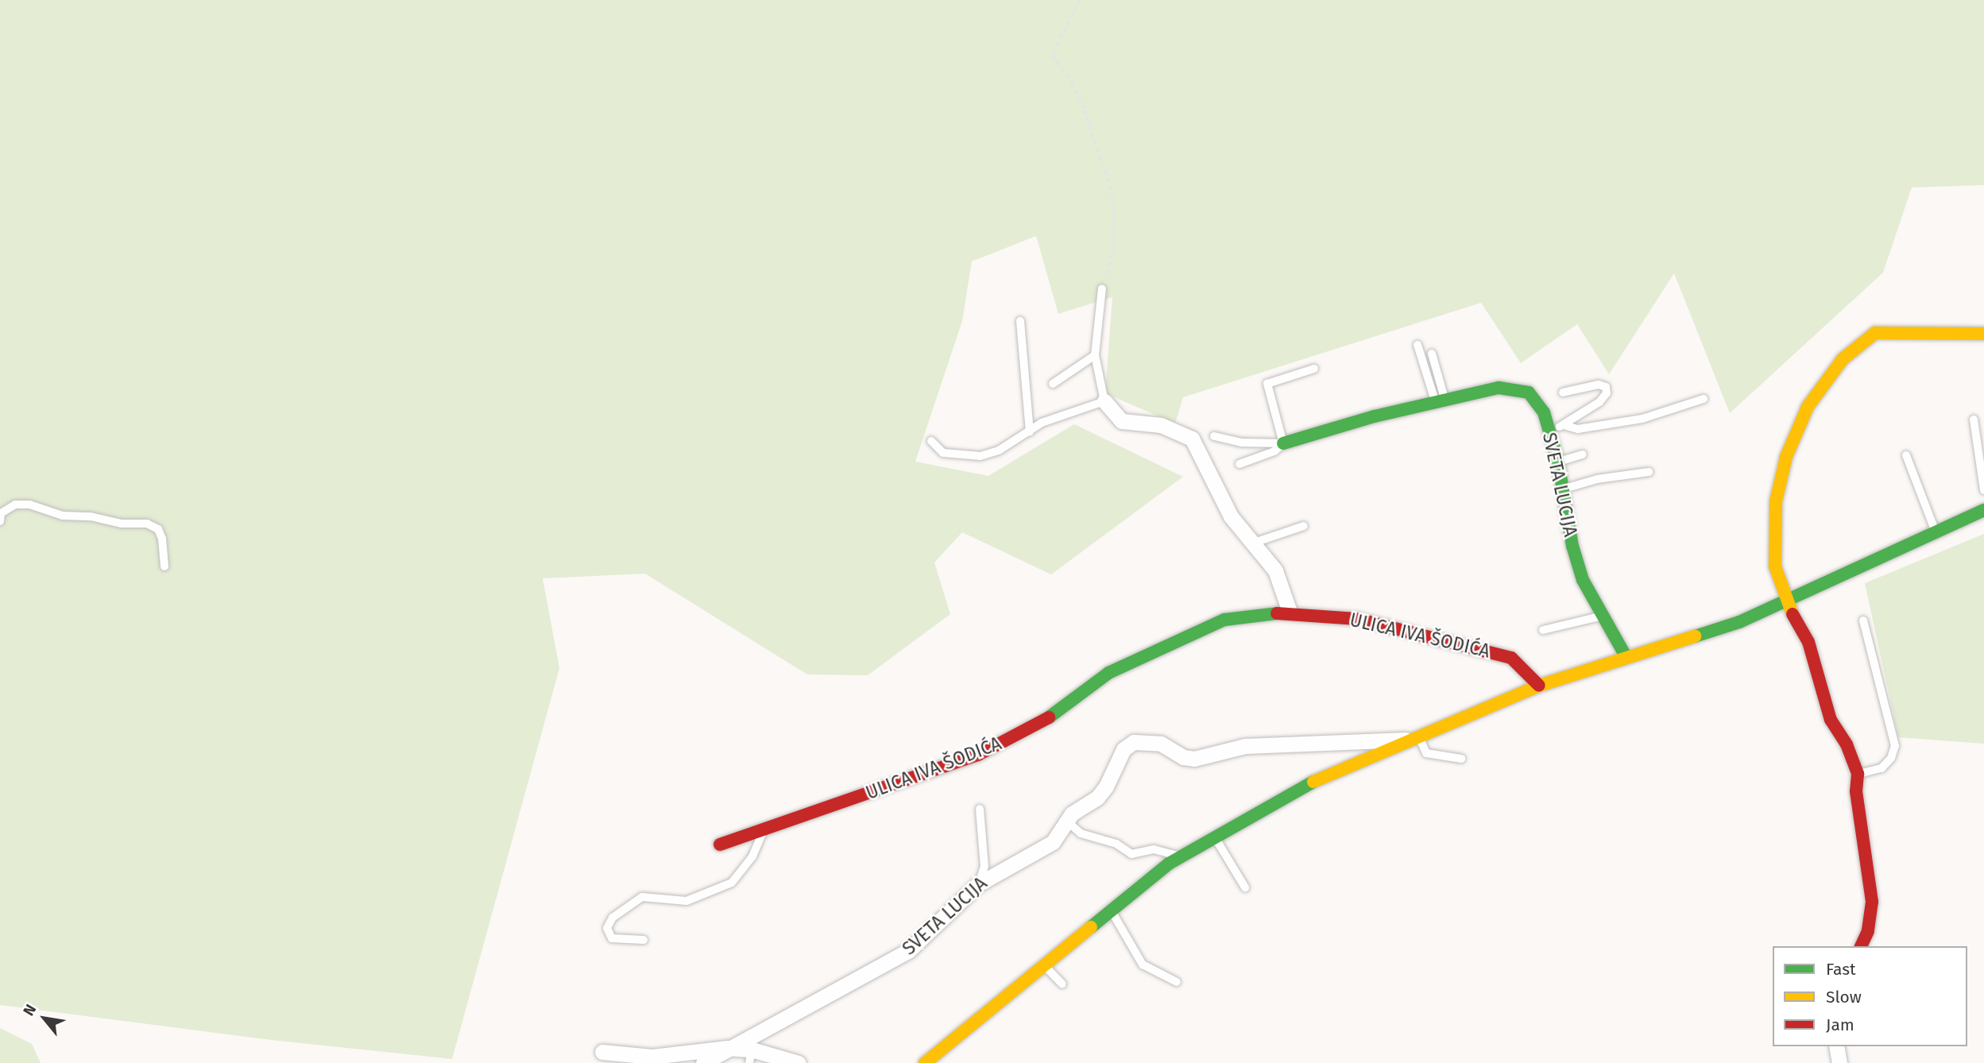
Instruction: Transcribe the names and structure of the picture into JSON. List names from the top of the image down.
{
  "streets": {
    "street": ["SVETA LUCIJA", "ULICA IVA ŠODIĆA"]
  },
  "crossings": [
    ["SVETA LUCIJA", "ULICA IVA ŠODIĆA"]
  ],
  "legend": ["Fast", "Slow", "Jam"],
  "north": "top left"
}
